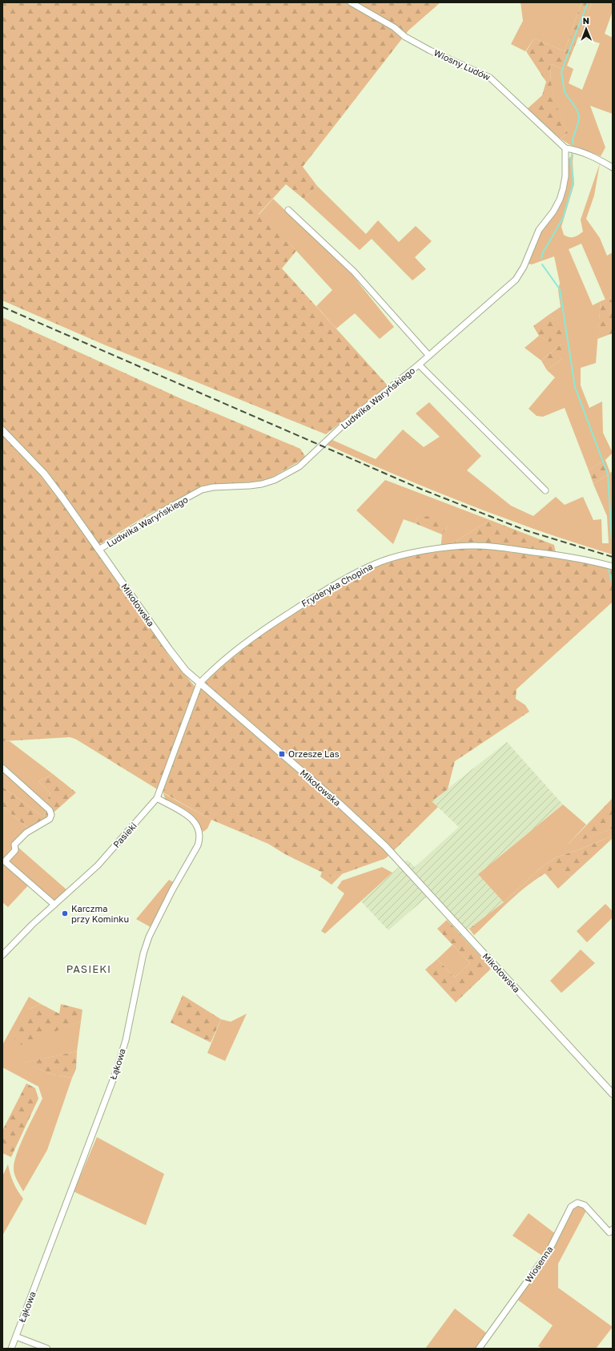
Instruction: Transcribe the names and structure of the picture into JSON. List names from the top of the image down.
{
  "streets": {
    "main road": ["Mikołowska"],
    "street": [
      "Wiosny Ludów",
      "Ludwika Waryńskiego",
      "Fryderyka Chopina",
      "Pasieki",
      "Łąkowa",
      "Wiosenna"
    ]
  },
  "crossings": [
    ["Wiosny Ludów", "Ludwika Waryńskiego"],
    ["Ludwika Waryńskiego", "Mikołowska"],
    ["Fryderyka Chopina", "Mikołowska"],
    ["Fryderyka Chopina", "Pasieki"],
    ["Mikołowska", "Pasieki"],
    ["Pasieki", "Łąkowa"]
  ],
  "districts": ["PASIEKI"],
  "places": {
    "transit": ["Orzesze Las"],
    "other": ["Karczma przy Kominku"]
  },
  "north": "top"
}
